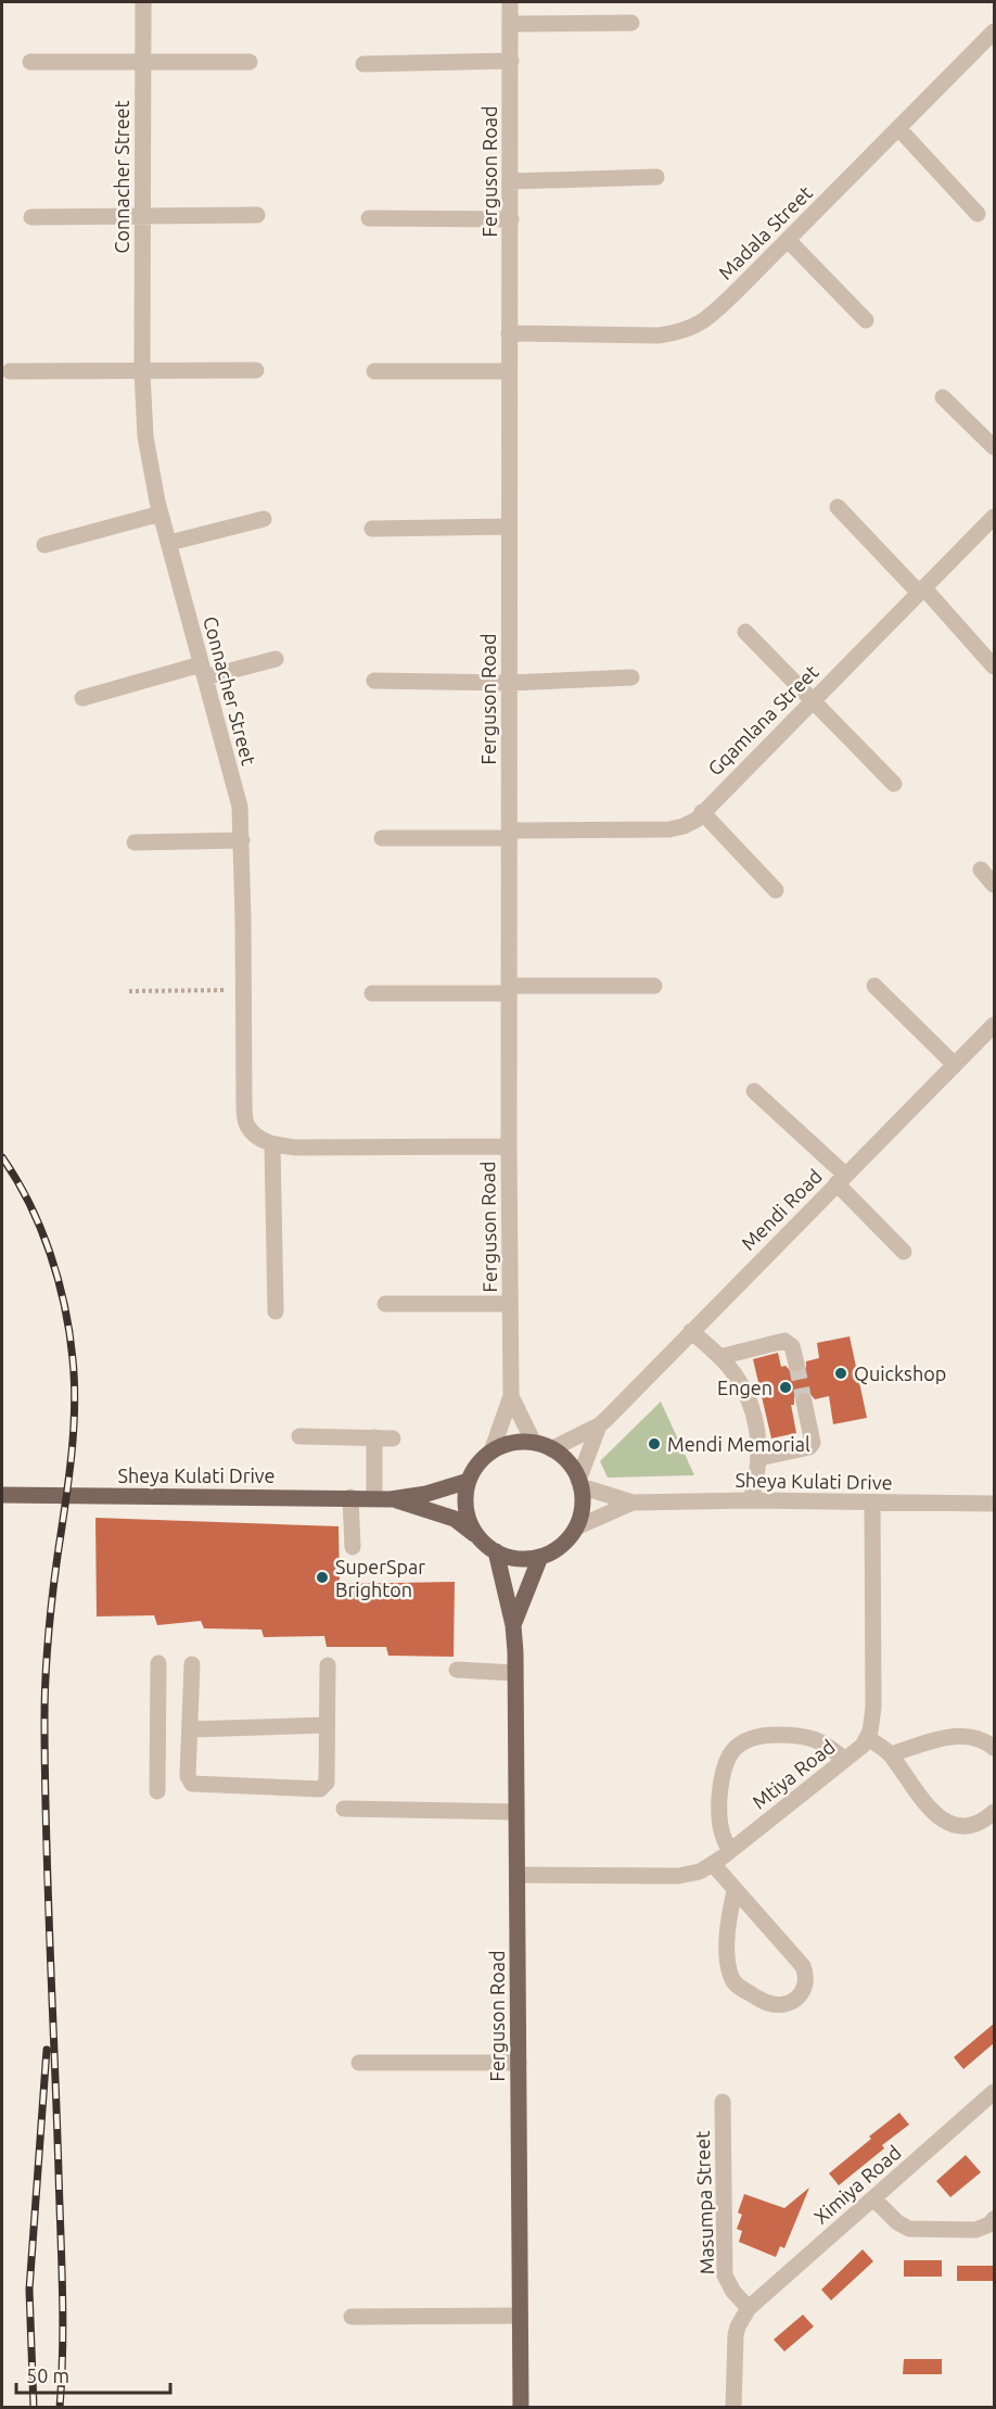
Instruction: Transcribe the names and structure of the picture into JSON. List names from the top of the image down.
{
  "streets": {
    "main road": ["Ferguson Road", "Sheya Kulati Drive"],
    "street": [
      "Connacher Street",
      "Madala Street",
      "Gqamlana Street",
      "Mendi Road",
      "Mtiya Road",
      "Ximiya Road",
      "Masumpa Street"
    ]
  },
  "crossings": [
    ["Ferguson Road", "Madala Street"],
    ["Ferguson Road", "Gqamlana Street"],
    ["Ferguson Road", "Mendi Road"],
    ["Ferguson Road", "Sheya Kulati Drive"],
    ["Ferguson Road", "Mtiya Road"],
    ["Mendi Road", "Sheya Kulati Drive"],
    ["Ximiya Road", "Masumpa Street"]
  ],
  "places": [
    "Quickshop",
    "Engen",
    "Mendi Memorial",
    "SuperSpar Brighton"
  ],
  "scale_bar": "50 m"
}
